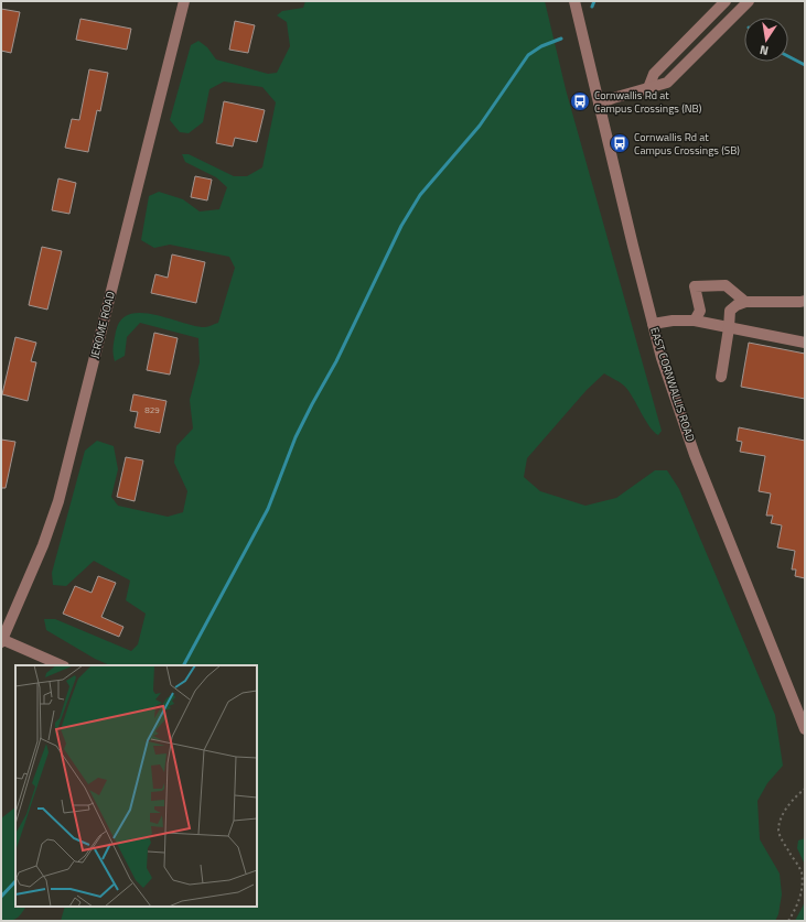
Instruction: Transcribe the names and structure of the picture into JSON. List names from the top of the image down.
{
  "streets": {
    "street": ["JEROME ROAD", "EAST CORNWALLIS ROAD"]
  },
  "places": {
    "bus stop": ["Cornwallis Rd at Campus Crossings (NB)", "Cornwallis Rd at Campus Crossings (SB)"]
  },
  "house_numbers": ["829"],
  "north": "bottom"
}
